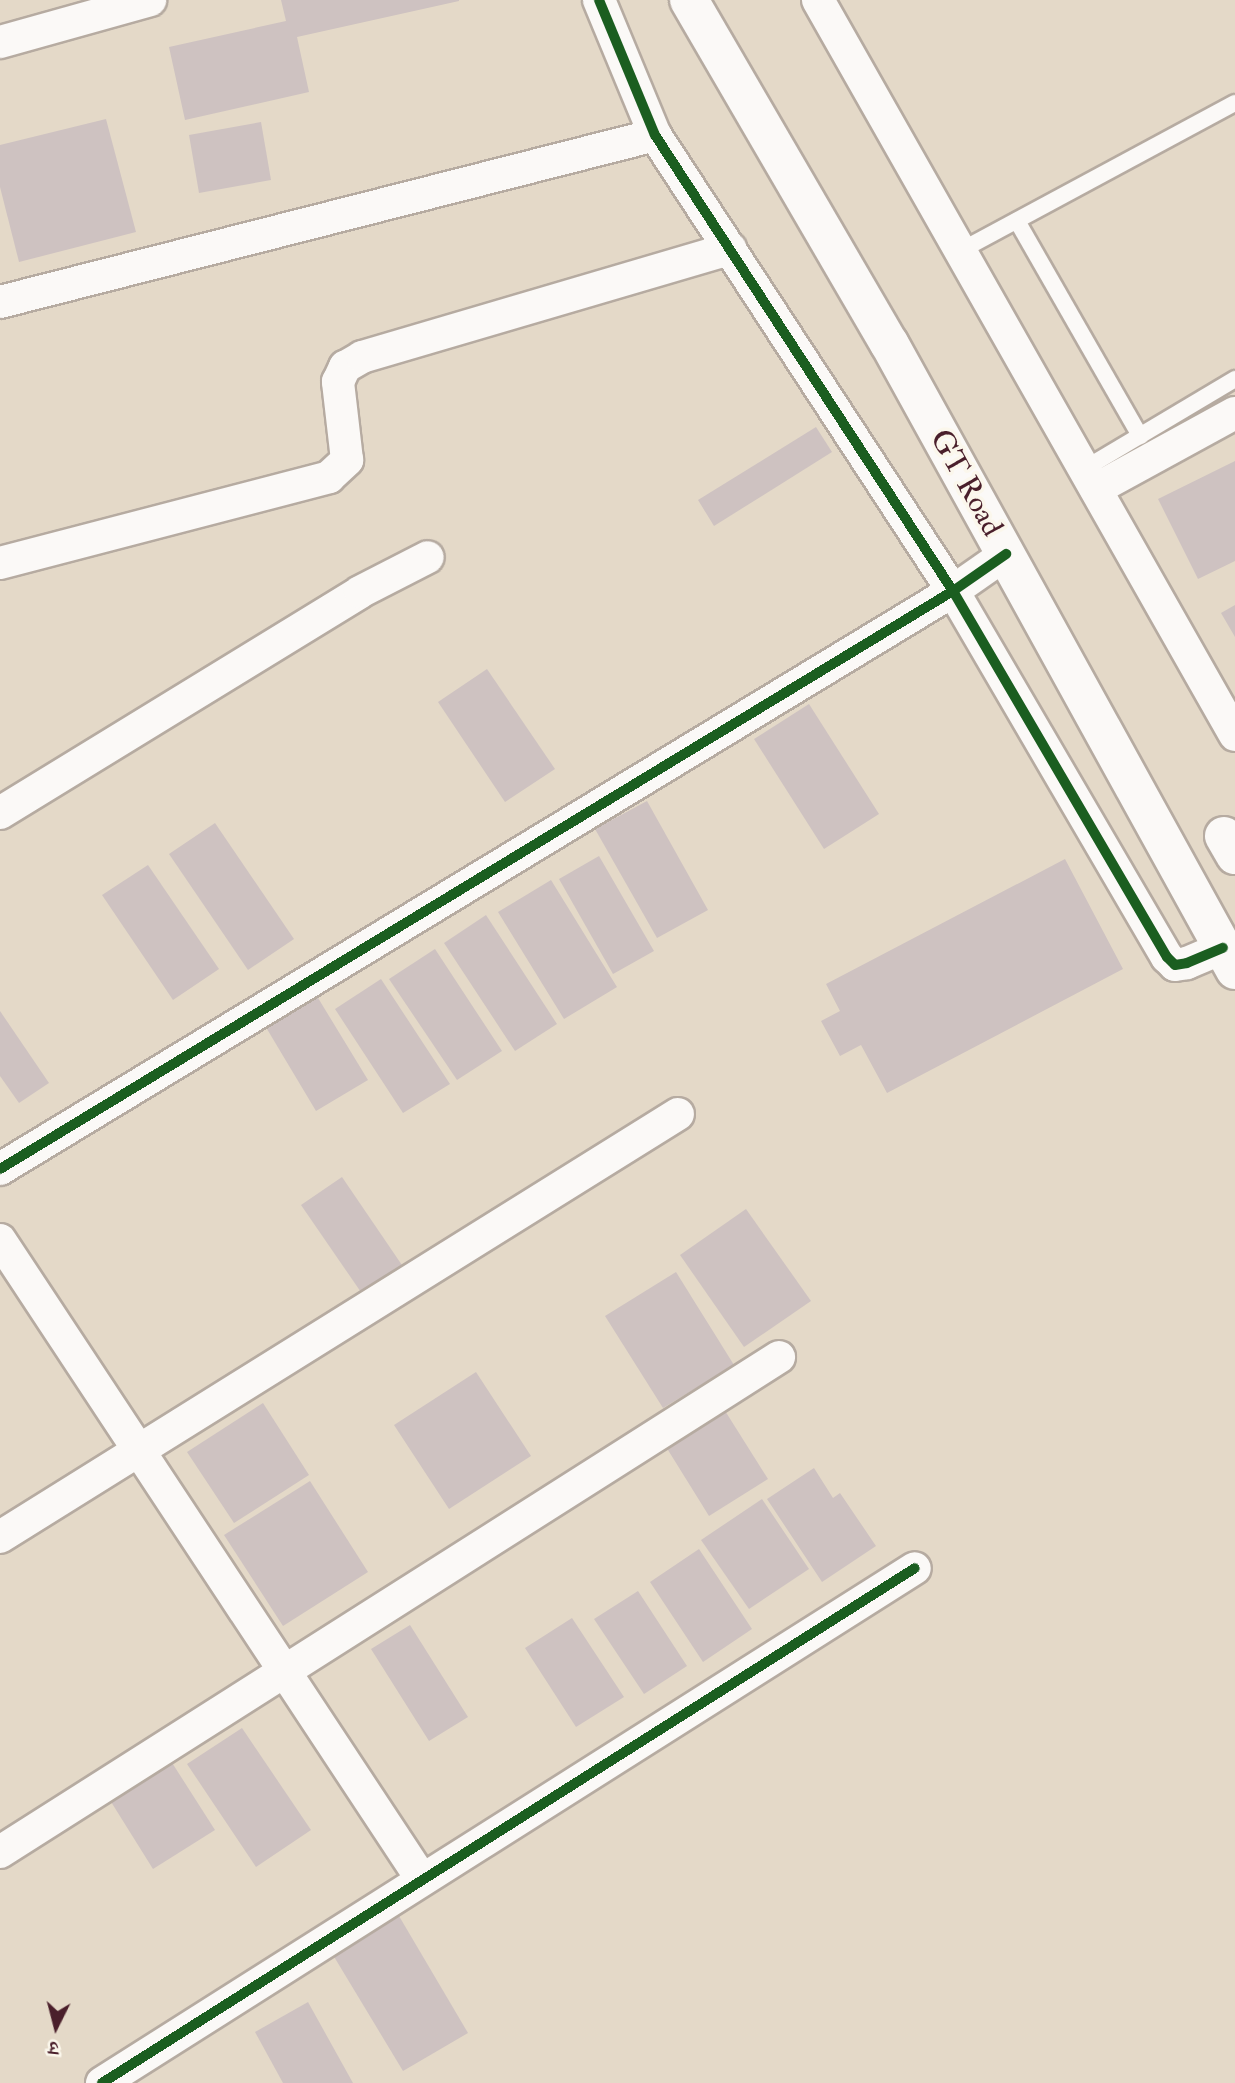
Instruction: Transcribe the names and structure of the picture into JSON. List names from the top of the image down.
{
  "streets": {
    "main road": ["GT Road"]
  },
  "north": "bottom"
}
